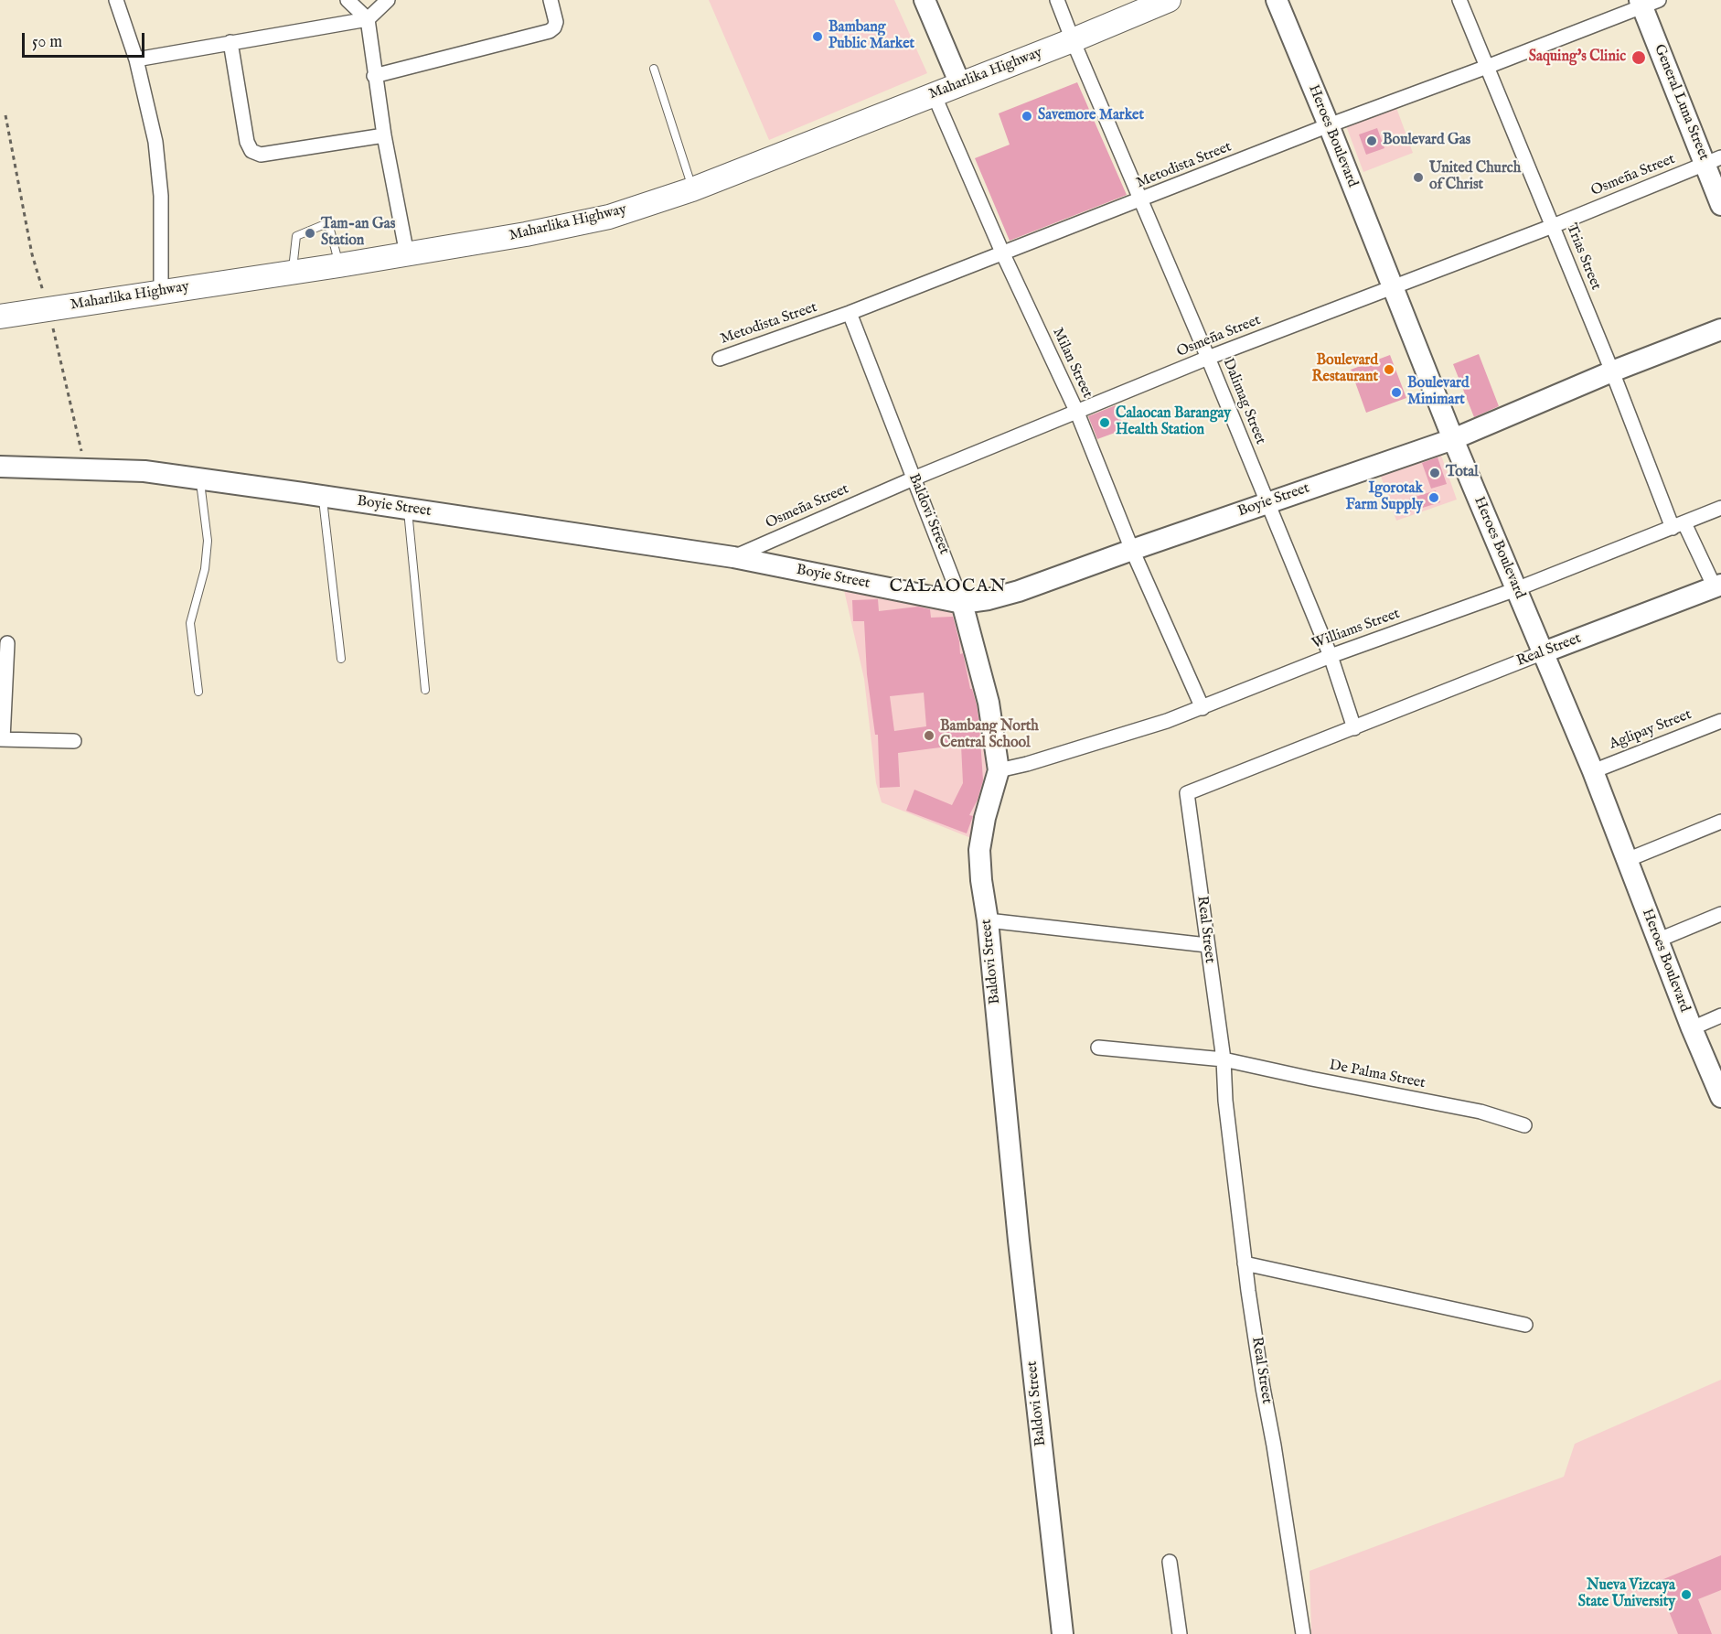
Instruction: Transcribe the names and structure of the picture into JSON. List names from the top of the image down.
{
  "streets": {
    "main road": ["Maharlika Highway"],
    "street": [
      "General Luna Street",
      "Heroes Boulevard",
      "Metodista Street",
      "Osmeña Street",
      "Trias Street",
      "Milan Street",
      "Dalimag Street",
      "Boyie Street",
      "Baldovi Street",
      "Williams Street",
      "Real Street",
      "Aglipay Street",
      "De Palma Street"
    ]
  },
  "crossings": [
    ["Maharlika Highway", "Milan Street"],
    ["Maharlika Highway", "Dalimag Street"],
    ["General Luna Street", "Metodista Street"],
    ["General Luna Street", "Osmeña Street"],
    ["Heroes Boulevard", "Metodista Street"],
    ["Heroes Boulevard", "Osmeña Street"],
    ["Heroes Boulevard", "Boyie Street"],
    ["Heroes Boulevard", "Williams Street"],
    ["Heroes Boulevard", "Real Street"],
    ["Heroes Boulevard", "Aglipay Street"],
    ["Metodista Street", "Trias Street"],
    ["Metodista Street", "Milan Street"],
    ["Metodista Street", "Dalimag Street"],
    ["Metodista Street", "Baldovi Street"],
    ["Osmeña Street", "Trias Street"],
    ["Osmeña Street", "Milan Street"],
    ["Osmeña Street", "Dalimag Street"],
    ["Osmeña Street", "Boyie Street"],
    ["Osmeña Street", "Baldovi Street"],
    ["Trias Street", "Boyie Street"],
    ["Trias Street", "Williams Street"],
    ["Trias Street", "Real Street"],
    ["Milan Street", "Boyie Street"],
    ["Milan Street", "Williams Street"],
    ["Dalimag Street", "Boyie Street"],
    ["Dalimag Street", "Williams Street"],
    ["Dalimag Street", "Real Street"],
    ["Boyie Street", "Baldovi Street"],
    ["Baldovi Street", "Williams Street"],
    ["Real Street", "De Palma Street"]
  ],
  "districts": ["CALAOCAN"],
  "places": [
    "Bambang Public Market",
    "Saquing's Clinic",
    "Savemore Market",
    "Boulevard Gas",
    "United Church of Christ",
    "Tam-an Gas Station",
    "Boulevard Restaurant",
    "Boulevard Minimart",
    "Calaocan Barangay Health Station",
    "Total",
    "Igorotak Farm Supply",
    "Bambang North Central School",
    "Nueva Vizcaya State University"
  ],
  "scale_bar": "50 m"
}
